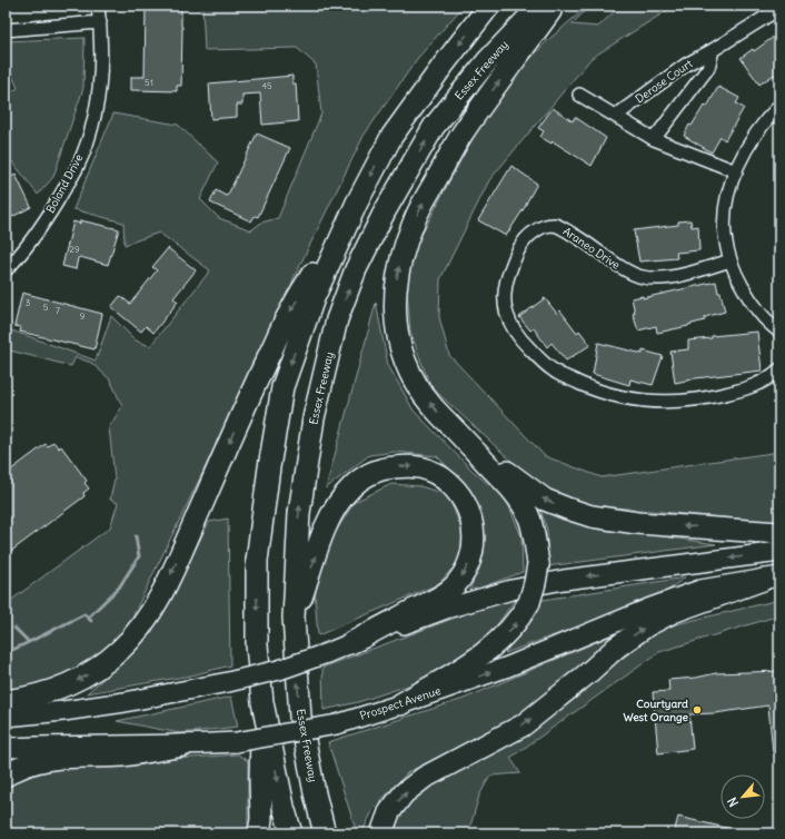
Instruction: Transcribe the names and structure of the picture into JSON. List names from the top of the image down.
{
  "streets": {
    "highway": ["Essex Freeway"],
    "main road": ["Prospect Avenue"],
    "street": ["Derose Court", "Boland Drive", "Araneo Drive"]
  },
  "places": ["Courtyard West Orange"],
  "house_numbers": [
    "51",
    "45",
    "29",
    "3",
    "5",
    "7",
    "9"
  ],
  "north": "bottom left"
}
